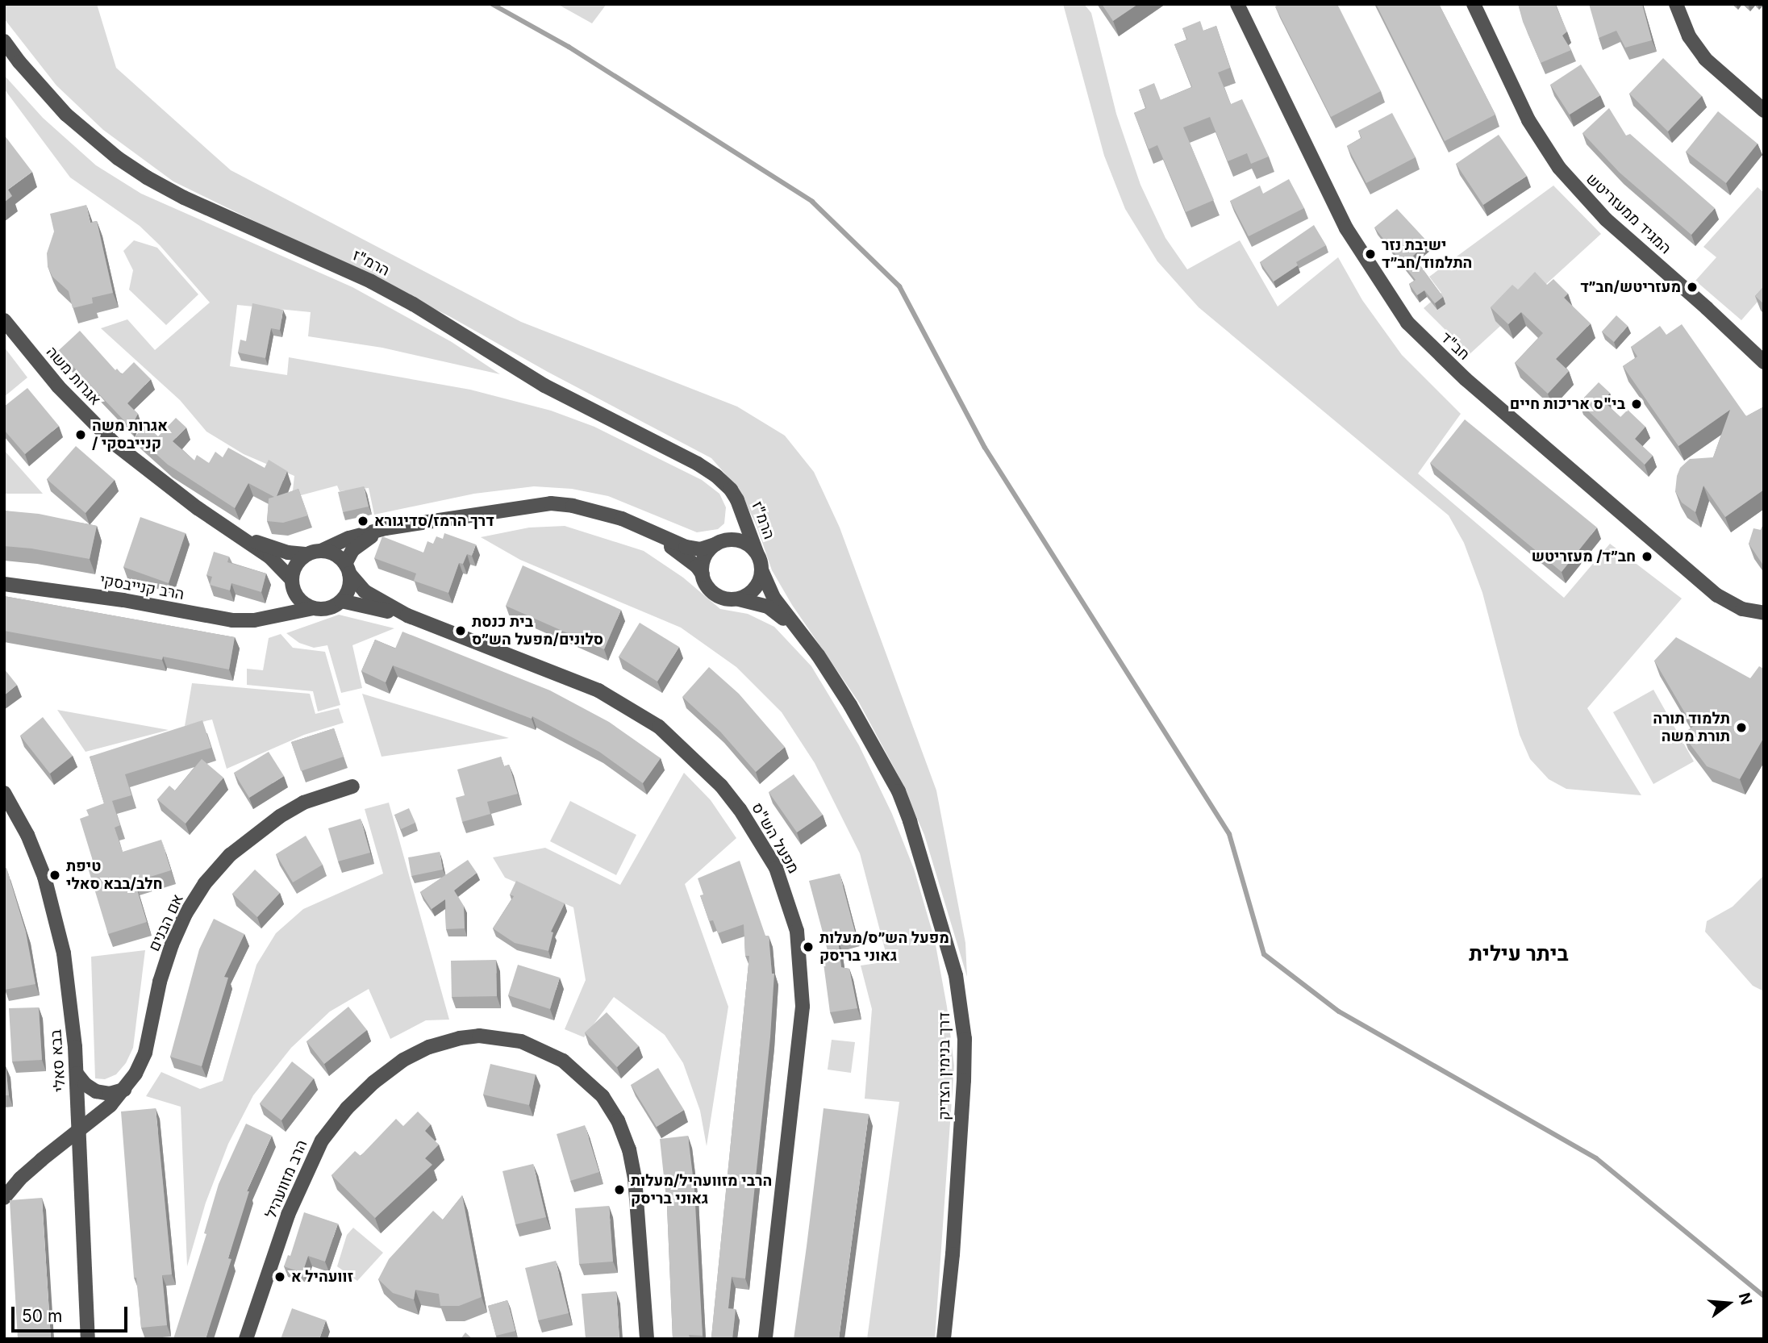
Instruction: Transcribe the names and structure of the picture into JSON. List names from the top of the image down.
{
  "streets": {
    "street": [
      "המגיד ממעזריטש",
      "הרמ\"ז",
      "חב\"ד",
      "אגרות משה",
      "הרב קנייבסקי",
      "מפעל הש\"ס",
      "אם הבנים",
      "בבא סאלי",
      "דרך בנימין הצדיק",
      "הרב מזוועהיל"
    ]
  },
  "crossings": [
    ["אגרות משה", "הרב קנייבסקי"],
    ["אגרות משה", "מפעל הש\"ס"],
    ["הרב קנייבסקי", "מפעל הש\"ס"],
    ["אם הבנים", "בבא סאלי"]
  ],
  "districts": ["ביתר עילית"],
  "places": [
    "ישיבת נזר התלמוד/חב״ד",
    "מעזריטש/חב״ד",
    "בי\"ס אריכות חיים",
    "אגרות משה / קנייבסקי",
    "דרך הרמז/סדיגורא",
    "חב״ד/ מעזריטש",
    "בית כנסת סלונים/מפעל הש״ס",
    "תלמוד תורה תורת משה",
    "טיפת חלב/בבא סאלי",
    "מפעל הש״ס/מעלות גאוני בריסק",
    "הרבי מזוועהיל/מעלות גאוני בריסק",
    "זוועהיל א"
  ],
  "scale_bar": "50 m",
  "north": "right"
}
